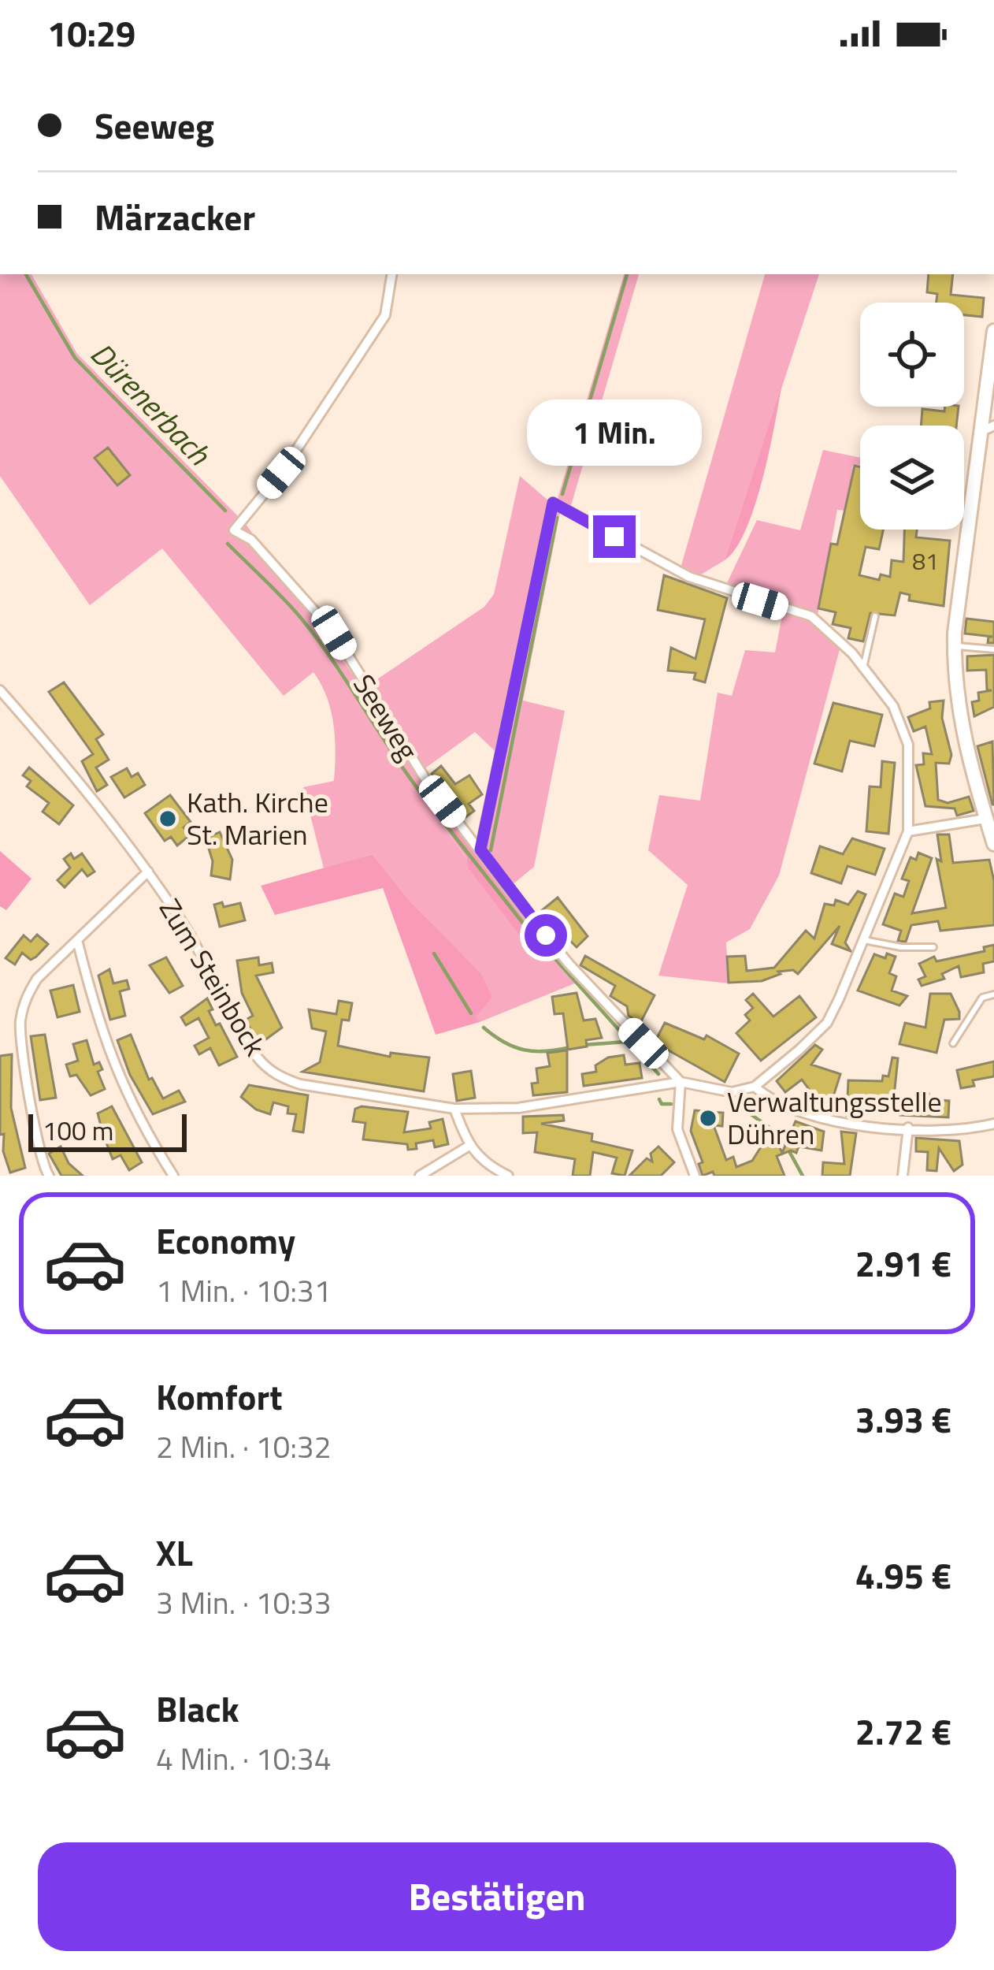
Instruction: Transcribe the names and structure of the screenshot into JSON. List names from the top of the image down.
{
  "streets": {
    "street": ["Seeweg", "Zum Steinbock"]
  },
  "crossings": [
    ["Seeweg", "Zum Steinbock"]
  ],
  "water": ["Dürenerbach"],
  "places": ["Kath. Kirche St. Marien", "Verwaltungsstelle Dühren"],
  "house_numbers": ["81"],
  "scale_bar": "100 m",
  "page": {
    "status": "10:29",
    "banner": ["Seeweg", "Märzacker"],
    "bubble": "1 Min.",
    "scale": "100 m",
    "list": [
      {
        "name": "Economy",
        "note": "1 Min. · 10:31",
        "value": "2.91 €"
      },
      {
        "name": "Komfort",
        "note": "2 Min. · 10:32",
        "value": "3.93 €"
      },
      {
        "name": "XL",
        "note": "3 Min. · 10:33",
        "value": "4.95 €"
      },
      {
        "name": "Black",
        "note": "4 Min. · 10:34",
        "value": "2.72 €"
      }
    ],
    "buttons": "Bestätigen"
  }
}
